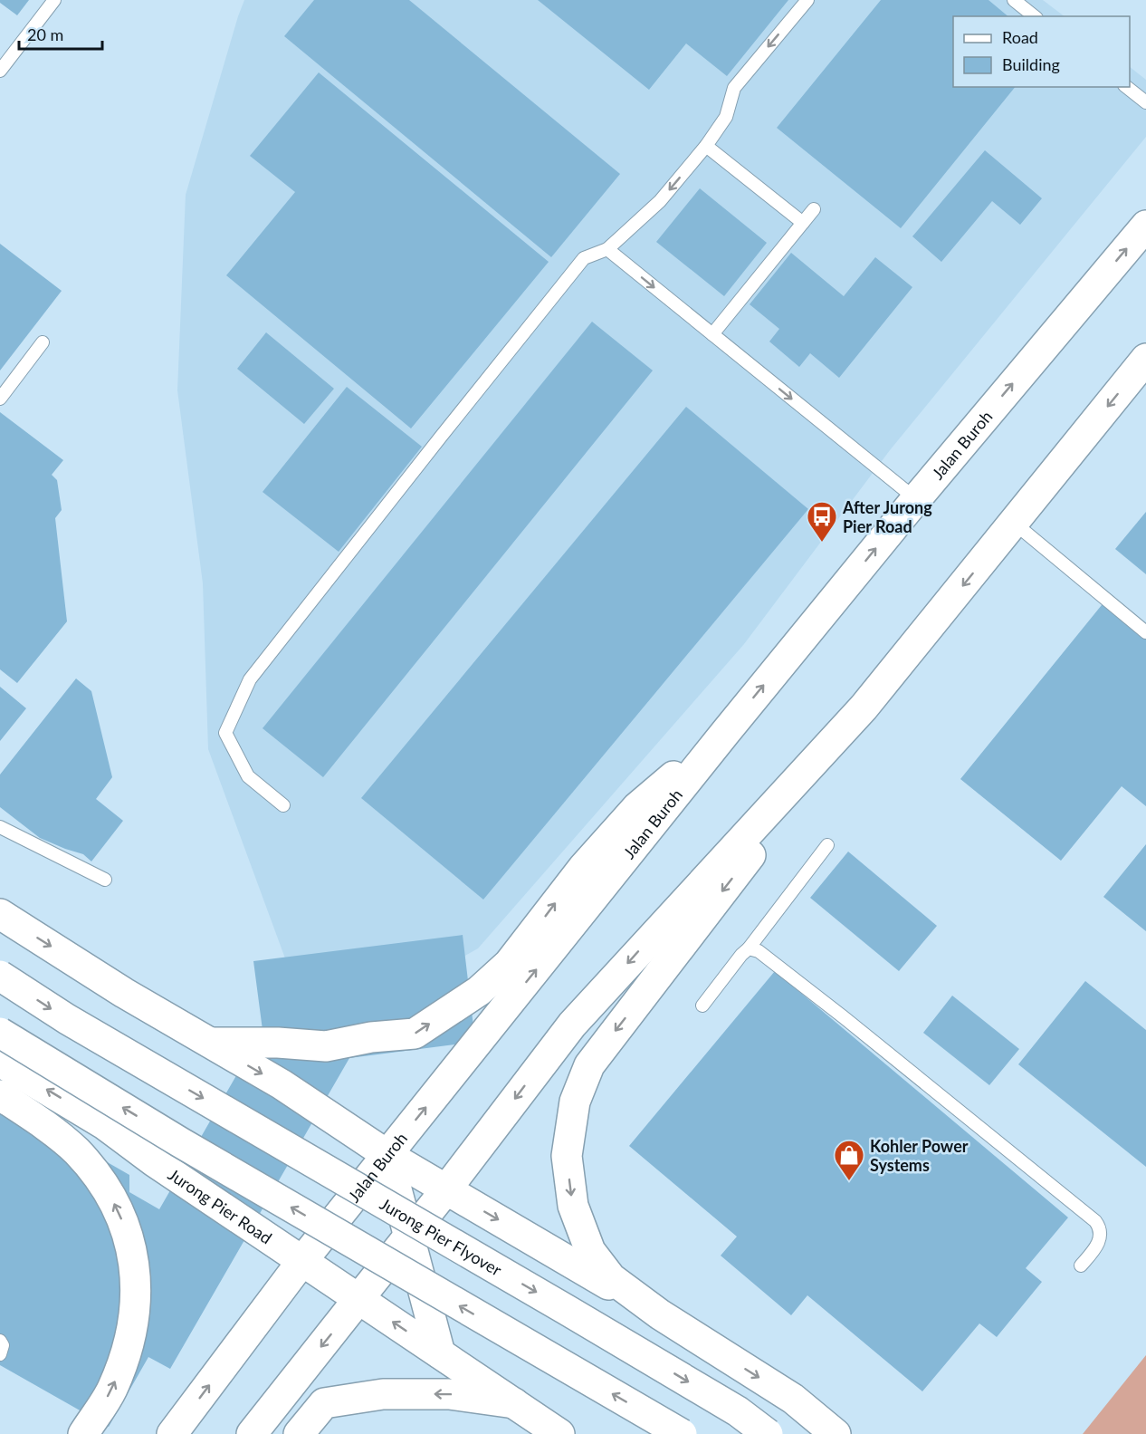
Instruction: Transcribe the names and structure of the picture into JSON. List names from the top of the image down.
{
  "streets": {
    "main road": ["Jalan Buroh", "Jurong Pier Road", "Jurong Pier Flyover"]
  },
  "crossings": [
    ["Jalan Buroh", "Jurong Pier Road"]
  ],
  "places": {
    "bus stop": ["After Jurong Pier Road"],
    "shop": ["Kohler Power Systems"]
  },
  "legend": ["Road", "Building"],
  "scale_bar": "20 m"
}
